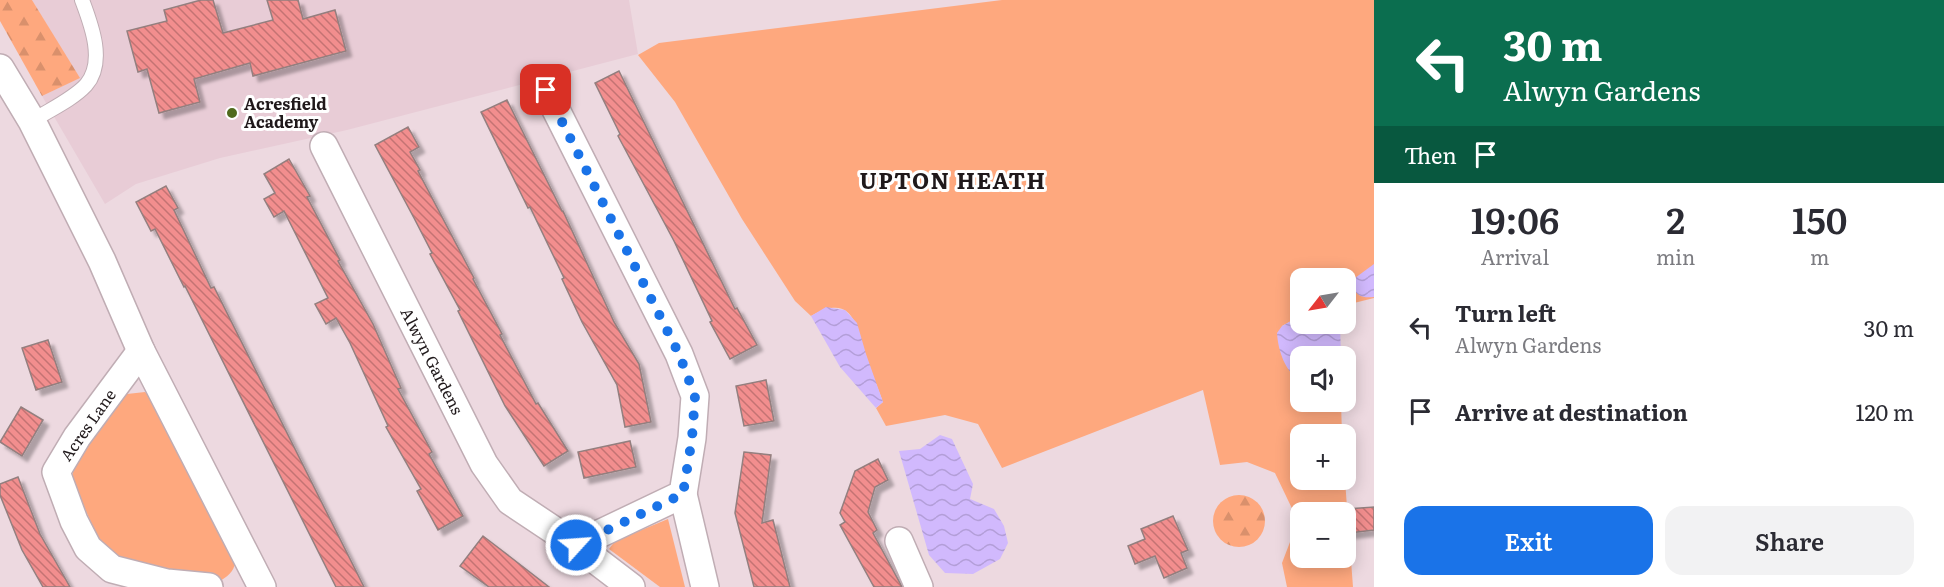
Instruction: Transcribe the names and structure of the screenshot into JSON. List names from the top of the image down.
{
  "streets": {
    "street": ["Alwyn Gardens", "Acres Lane"]
  },
  "districts": ["UPTON HEATH"],
  "places": ["Acresfield Academy"],
  "north": "bottom left",
  "page": {
    "turn": ["30 m", "Alwyn Gardens"],
    "then": "Then",
    "eta": [
      "19:06",
      "Arrival",
      "2",
      "min",
      "150",
      "m"
    ],
    "map_buttons": ["+", "−"],
    "list": [
      {
        "name": "Turn left",
        "note": "Alwyn Gardens",
        "value": "30 m"
      },
      {
        "name": "Arrive at destination",
        "value": "120 m"
      }
    ],
    "buttons": ["Exit", "Share"]
  }
}
